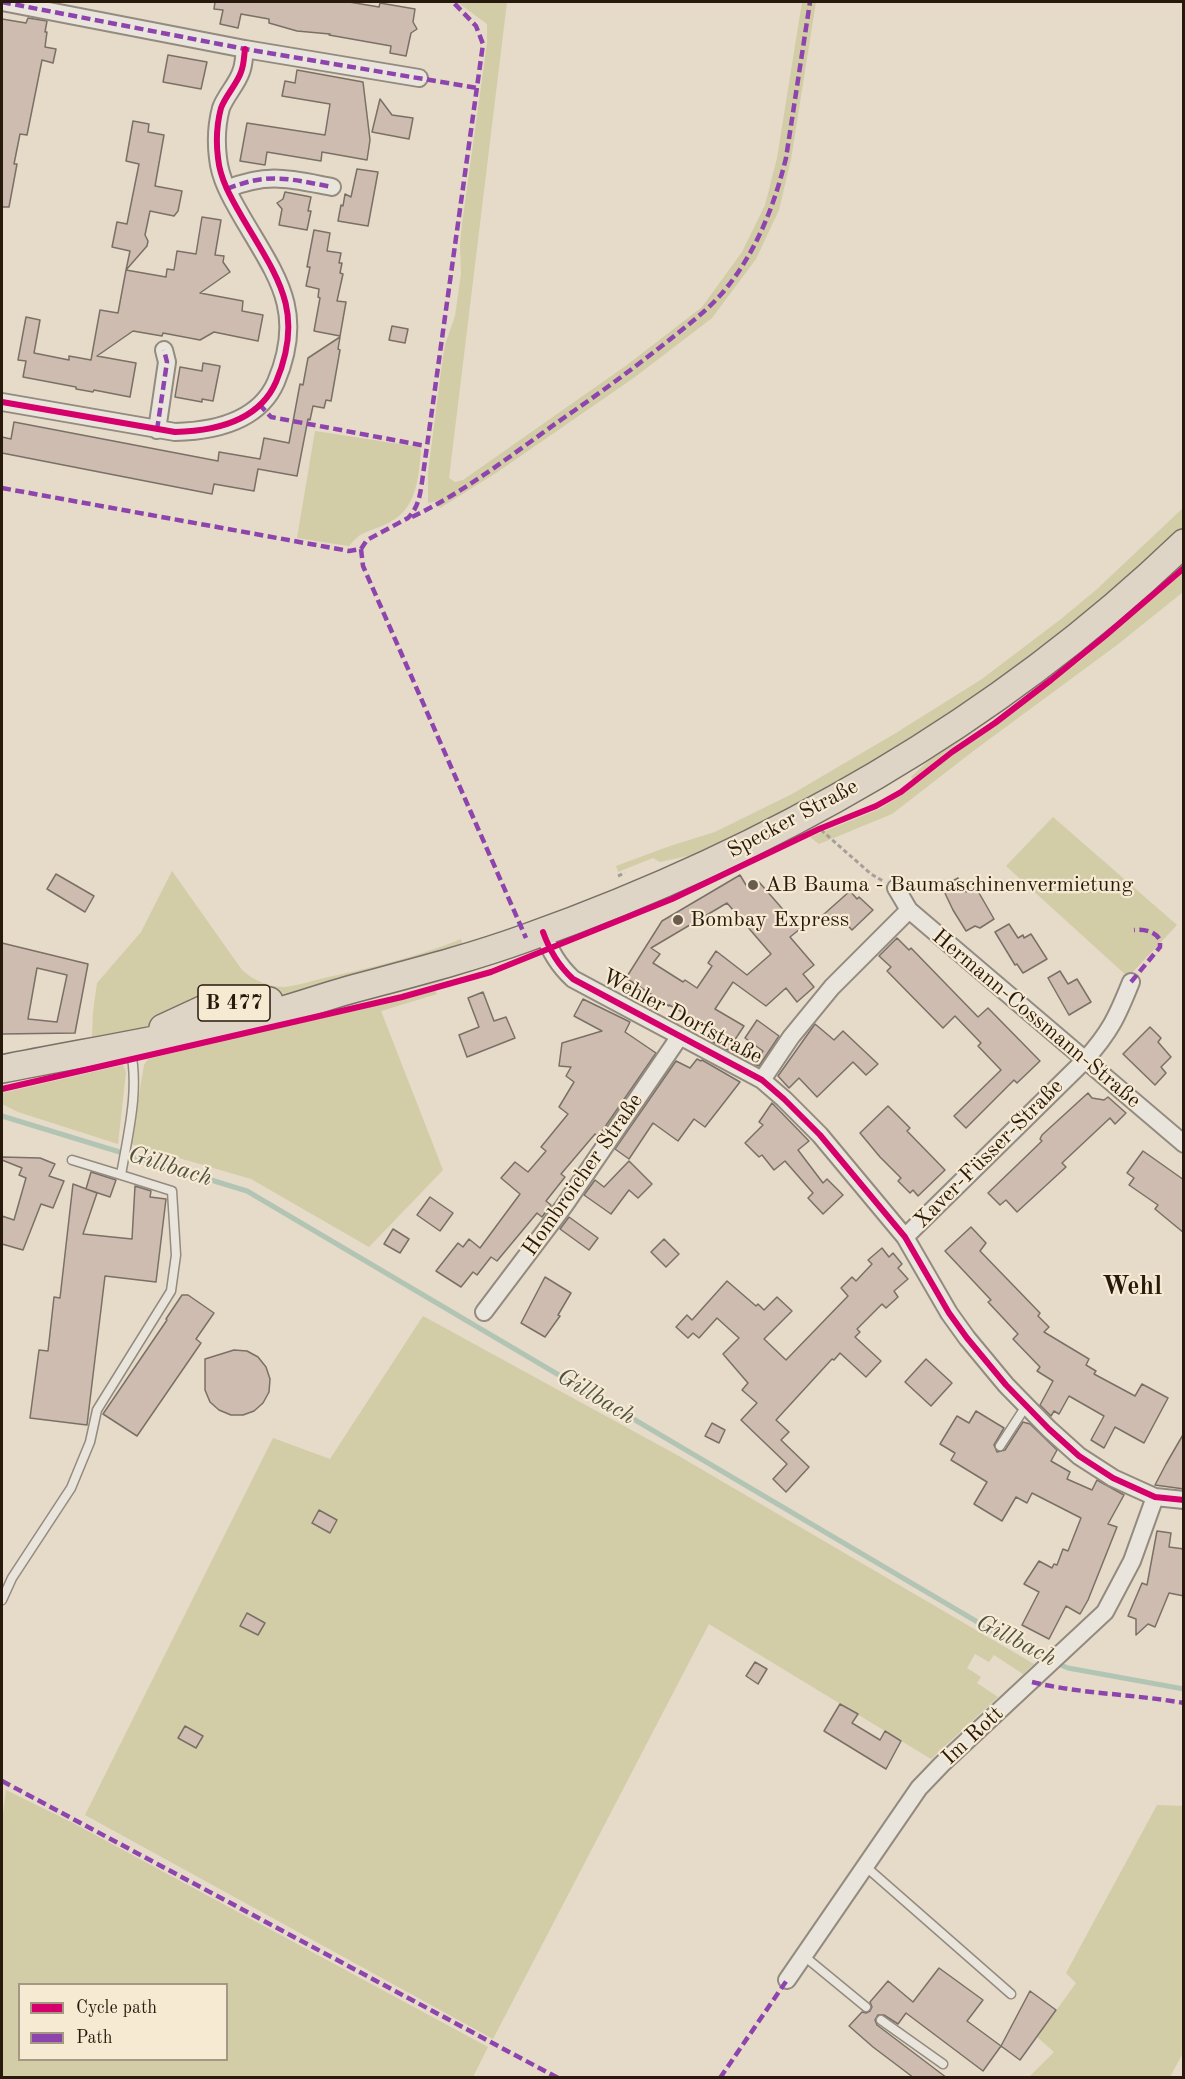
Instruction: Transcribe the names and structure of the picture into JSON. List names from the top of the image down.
{
  "streets": {
    "main road": ["Specker Straße", "B 477"],
    "street": [
      "Wehler Dorfstraße",
      "Hermann-Cossmann-Straße",
      "Xaver-Füsser-Straße",
      "Hombroicher Straße",
      "Im Rott"
    ]
  },
  "crossings": [
    ["Specker Straße", "Wehler Dorfstraße"],
    ["Wehler Dorfstraße", "Hermann-Cossmann-Straße"],
    ["Wehler Dorfstraße", "Xaver-Füsser-Straße"],
    ["Wehler Dorfstraße", "Hombroicher Straße"],
    ["Wehler Dorfstraße", "Im Rott"],
    ["Hermann-Cossmann-Straße", "Xaver-Füsser-Straße"]
  ],
  "districts": ["Wehl"],
  "water": ["Gillbach"],
  "places": ["AB Bauma - Baumaschinenvermietung", "Bombay Express"],
  "legend": ["Cycle path", "Path"]
}
